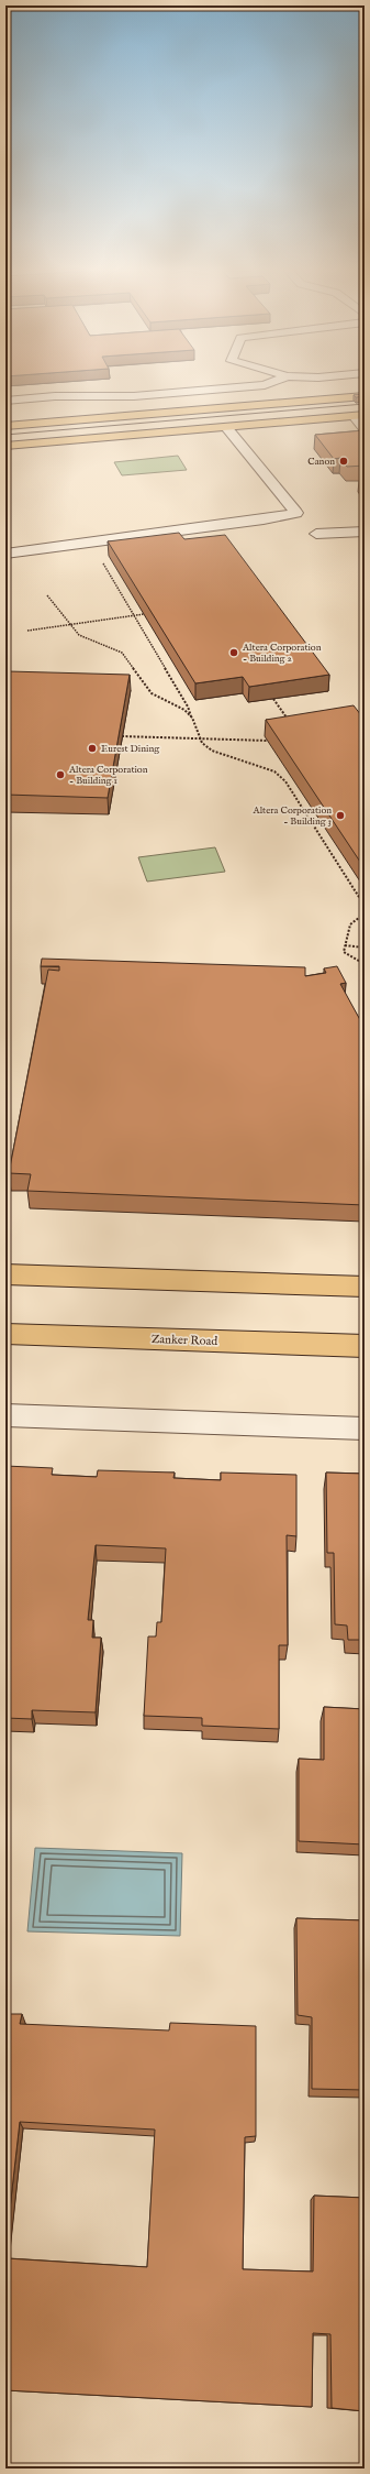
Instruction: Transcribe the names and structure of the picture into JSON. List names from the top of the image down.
{
  "streets": {
    "main road": ["Zanker Road"]
  },
  "places": [
    "Canon",
    "Altera Corporation - Building 2",
    "Eurest Dining",
    "Altera Corporation - Building 1",
    "Altera Corporation - Building 3"
  ]
}
